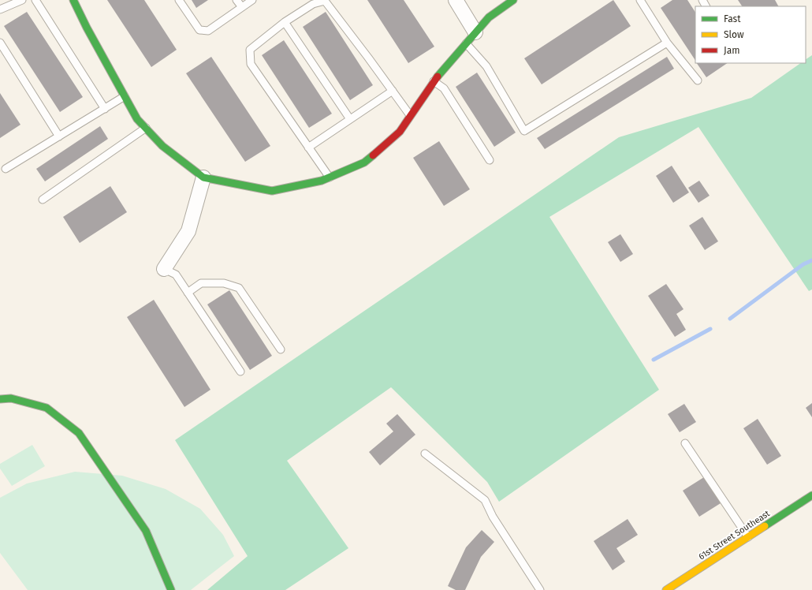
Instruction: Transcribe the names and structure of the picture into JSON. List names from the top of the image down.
{
  "streets": {
    "street": ["61st Street Southeast"]
  },
  "legend": ["Fast", "Slow", "Jam"]
}
